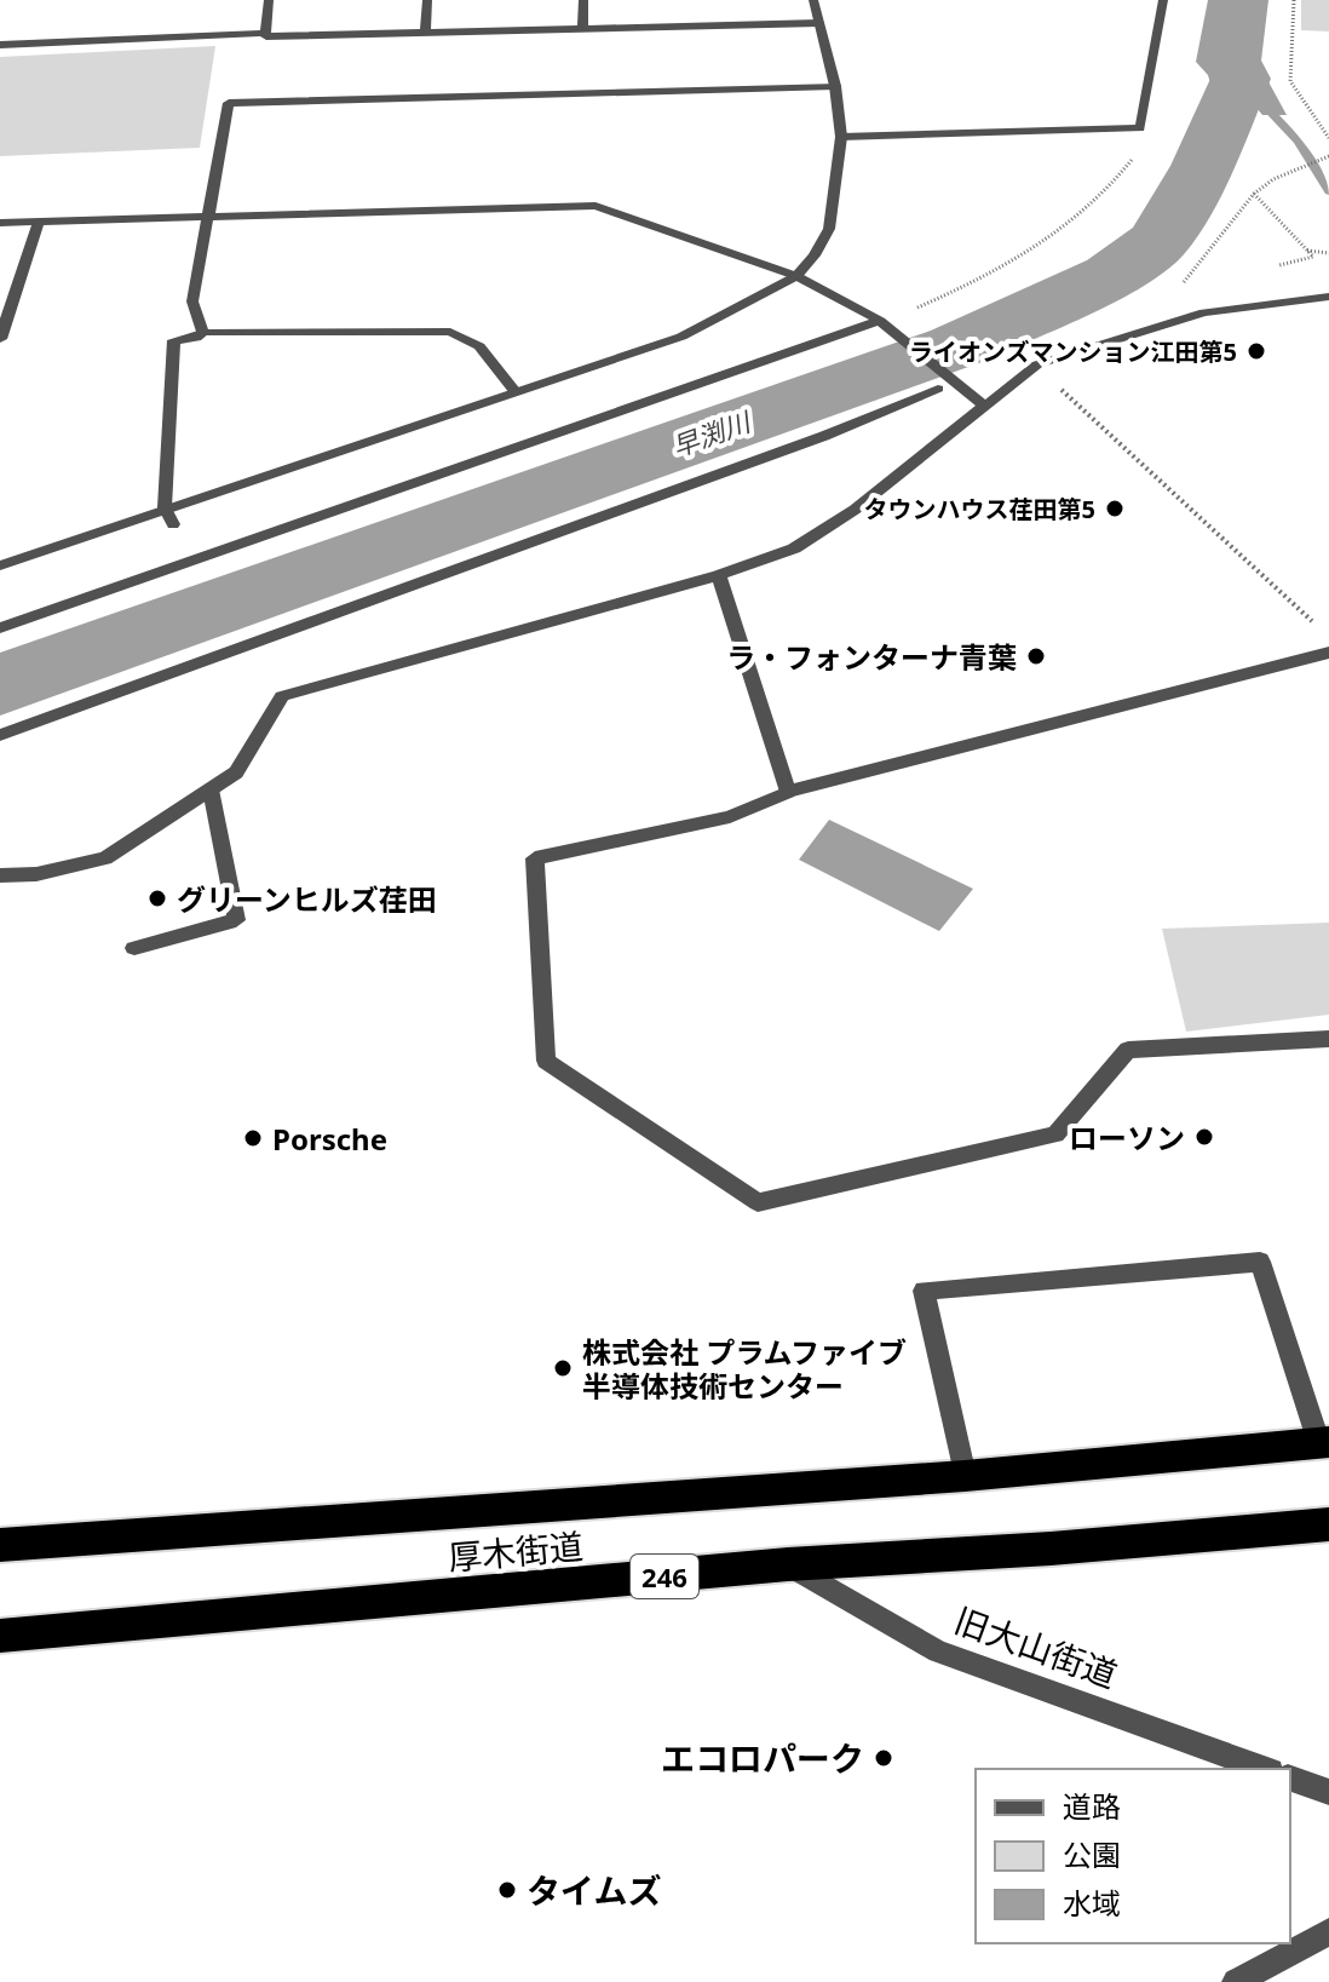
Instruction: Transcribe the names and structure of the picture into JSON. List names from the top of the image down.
{
  "streets": {
    "highway": ["厚木街道", "246"],
    "street": ["旧大山街道"]
  },
  "crossings": [
    ["厚木街道", "旧大山街道"]
  ],
  "water": ["早渕川"],
  "places": [
    "ライオンズマンション江田第5",
    "タウンハウス荏田第5",
    "ラ・フォンターナ青葉",
    "グリーンヒルズ荏田",
    "ローソン",
    "Porsche",
    "株式会社 プラムファイブ 半導体技術センター",
    "エコロパーク",
    "タイムズ"
  ],
  "legend": ["道路", "公園", "水域"]
}
